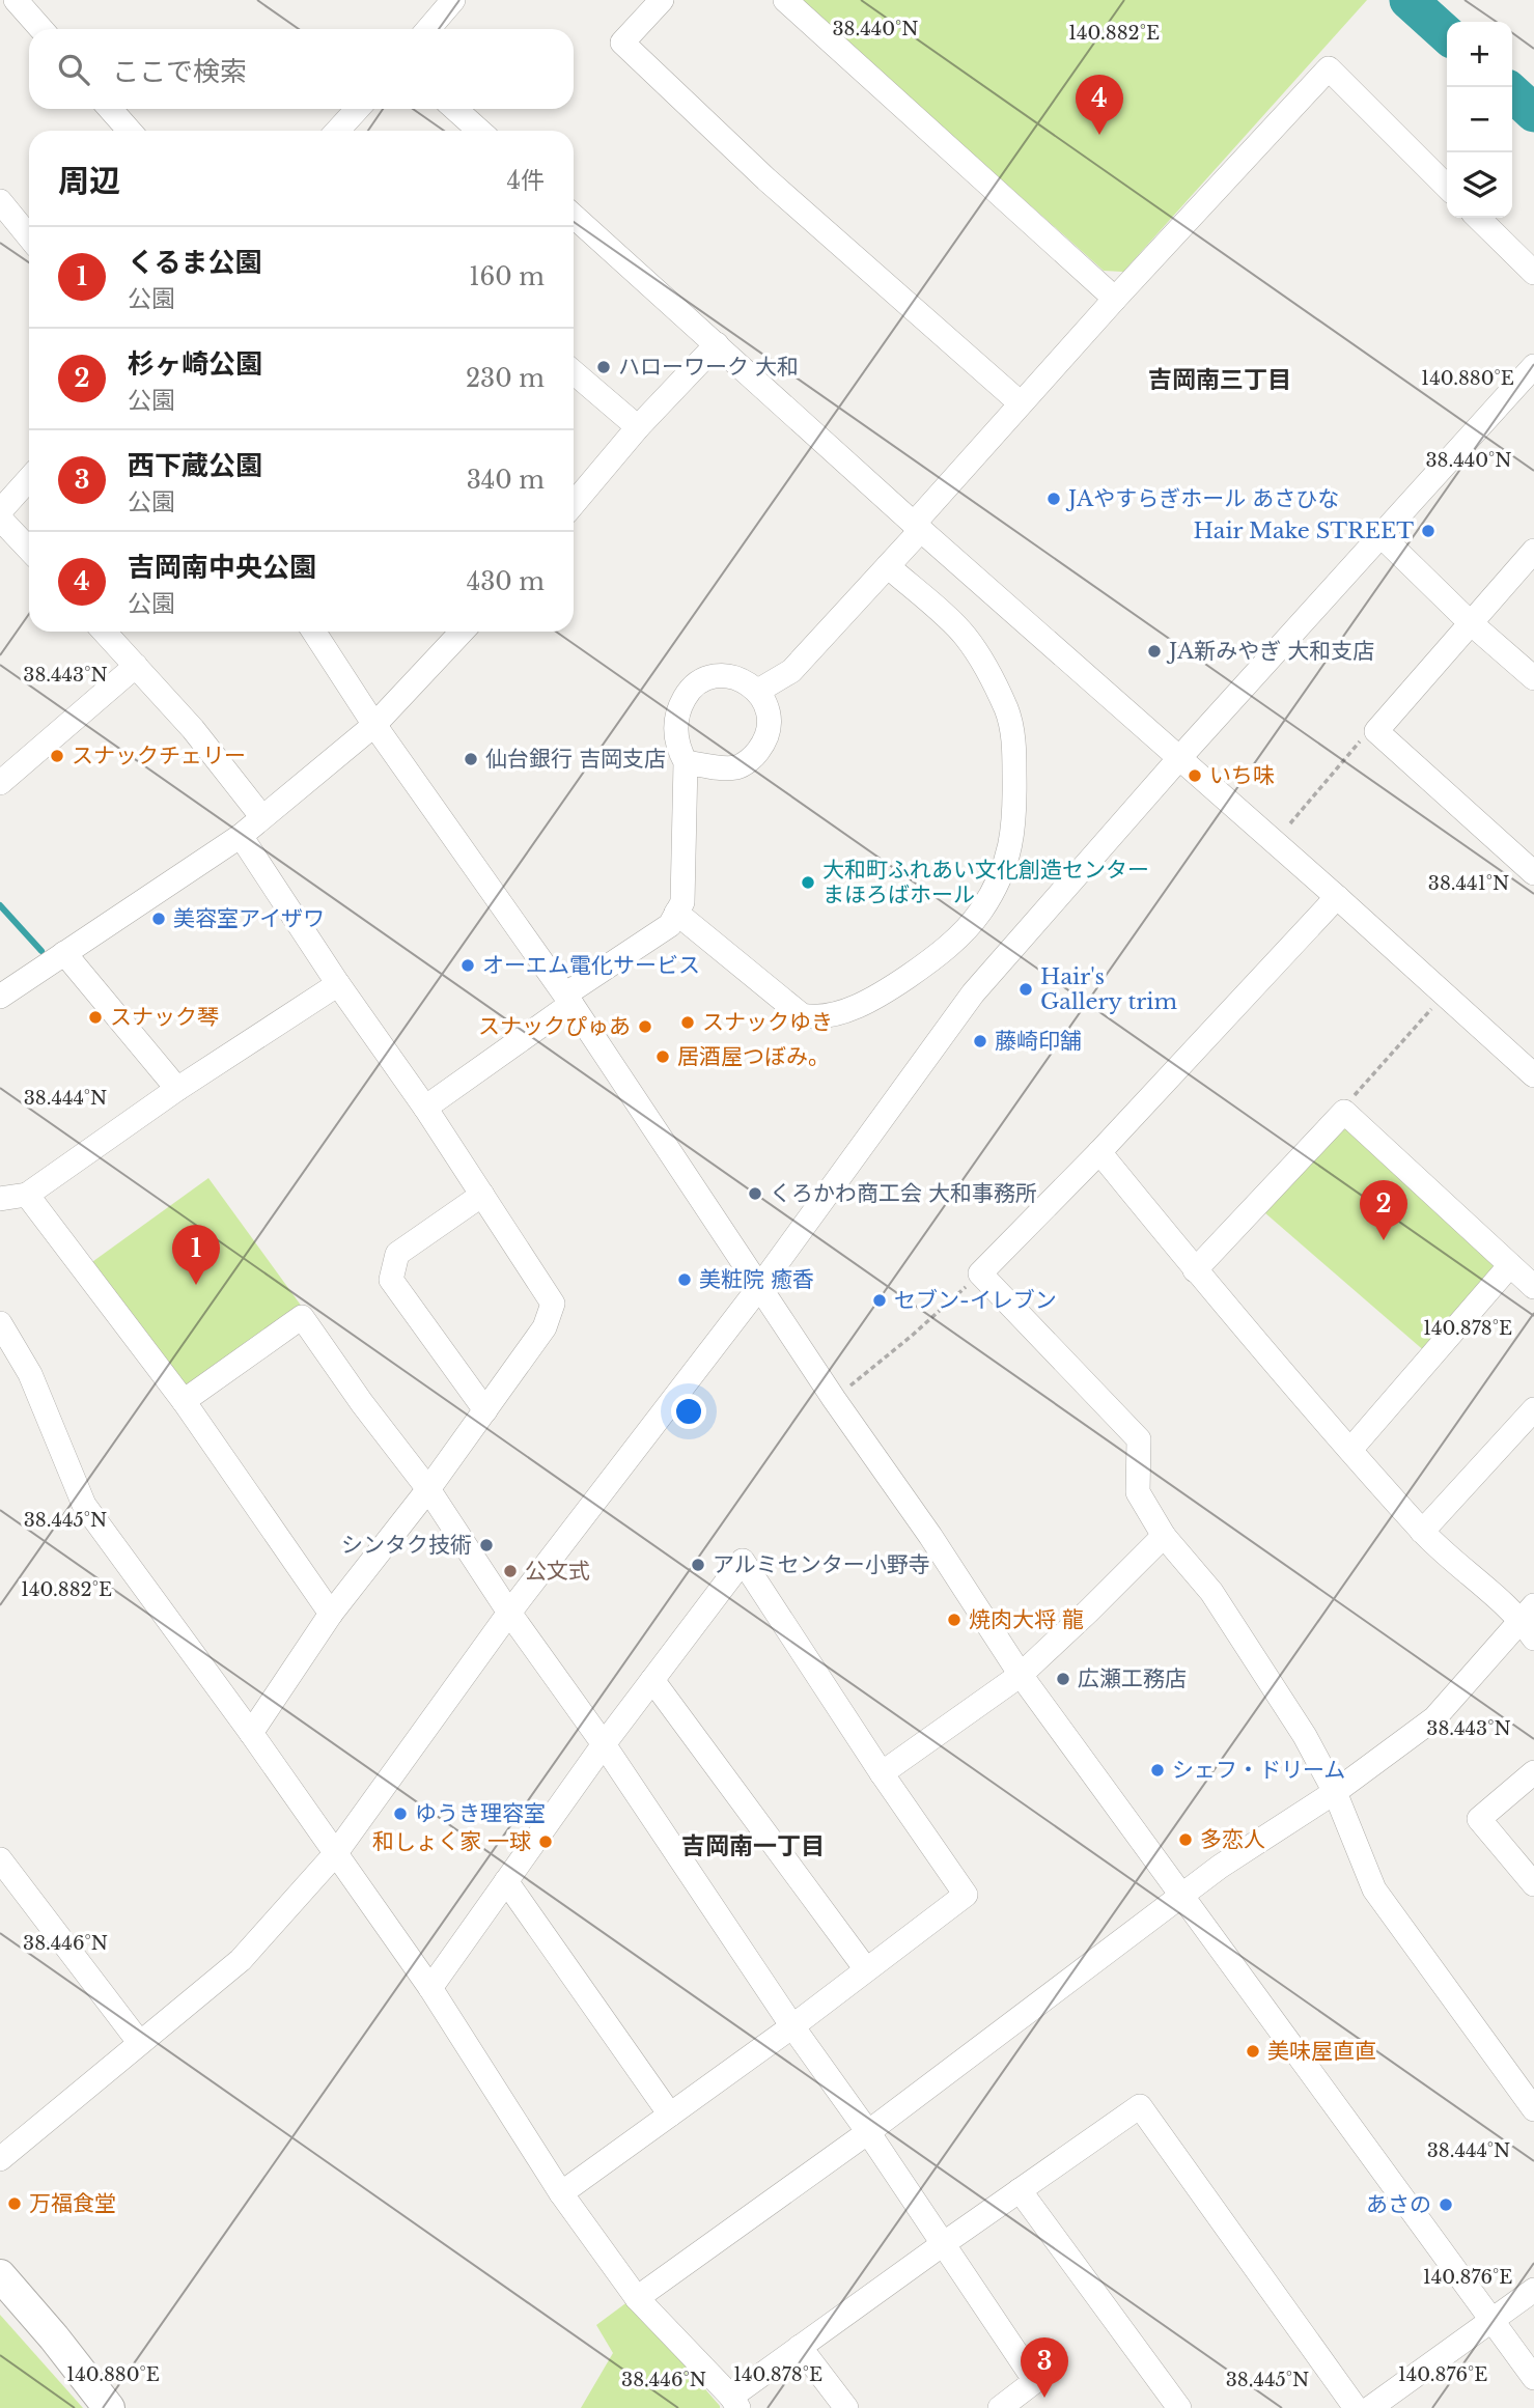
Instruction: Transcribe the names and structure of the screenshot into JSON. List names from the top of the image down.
{
  "districts": ["吉岡南三丁目", "吉岡南一丁目"],
  "places": [
    "ハローワーク 大和",
    "JAやすらぎホール あさひな",
    "Hair Make STREET",
    "JA新みやぎ 大和支店",
    "スナックチェリー",
    "仙台銀行 吉岡支店",
    "いち味",
    "大和町ふれあい文化創造センター まほろばホール",
    "美容室アイザワ",
    "オーエム電化サービス",
    "Hair's Gallery trim",
    "スナック琴",
    "スナックゆき",
    "スナックぴゅあ",
    "藤崎印舗",
    "居酒屋つぼみ。",
    "くろかわ商工会 大和事務所",
    "美粧院 癒香",
    "セブン-イレブン",
    "シンタク技術",
    "アルミセンター小野寺",
    "公文式",
    "焼肉大将 龍",
    "広瀬工務店",
    "シェフ・ドリーム",
    "ゆうき理容室",
    "多恋人",
    "和しょく家 一球",
    "美味屋直直",
    "万福食堂",
    "あさの"
  ],
  "page": {
    "map_buttons": ["+", "−"],
    "search": "ここで検索",
    "pins": [
      "4",
      "2",
      "1",
      "3"
    ],
    "heading": ["周辺", "4件"],
    "list": [
      {
        "mark": "1",
        "name": "くるま公園",
        "note": "公園",
        "value": "160 m"
      },
      {
        "mark": "2",
        "name": "杉ヶ崎公園",
        "note": "公園",
        "value": "230 m"
      },
      {
        "mark": "3",
        "name": "西下蔵公園",
        "note": "公園",
        "value": "340 m"
      },
      {
        "mark": "4",
        "name": "吉岡南中央公園",
        "note": "公園",
        "value": "430 m"
      }
    ]
  },
  "coordinates": [
    "38.440°N",
    "140.882°E",
    "140.880°E",
    "38.443°N",
    "38.441°N",
    "38.444°N",
    "140.878°E",
    "38.445°N",
    "38.446°N",
    "140.876°E"
  ]
}
